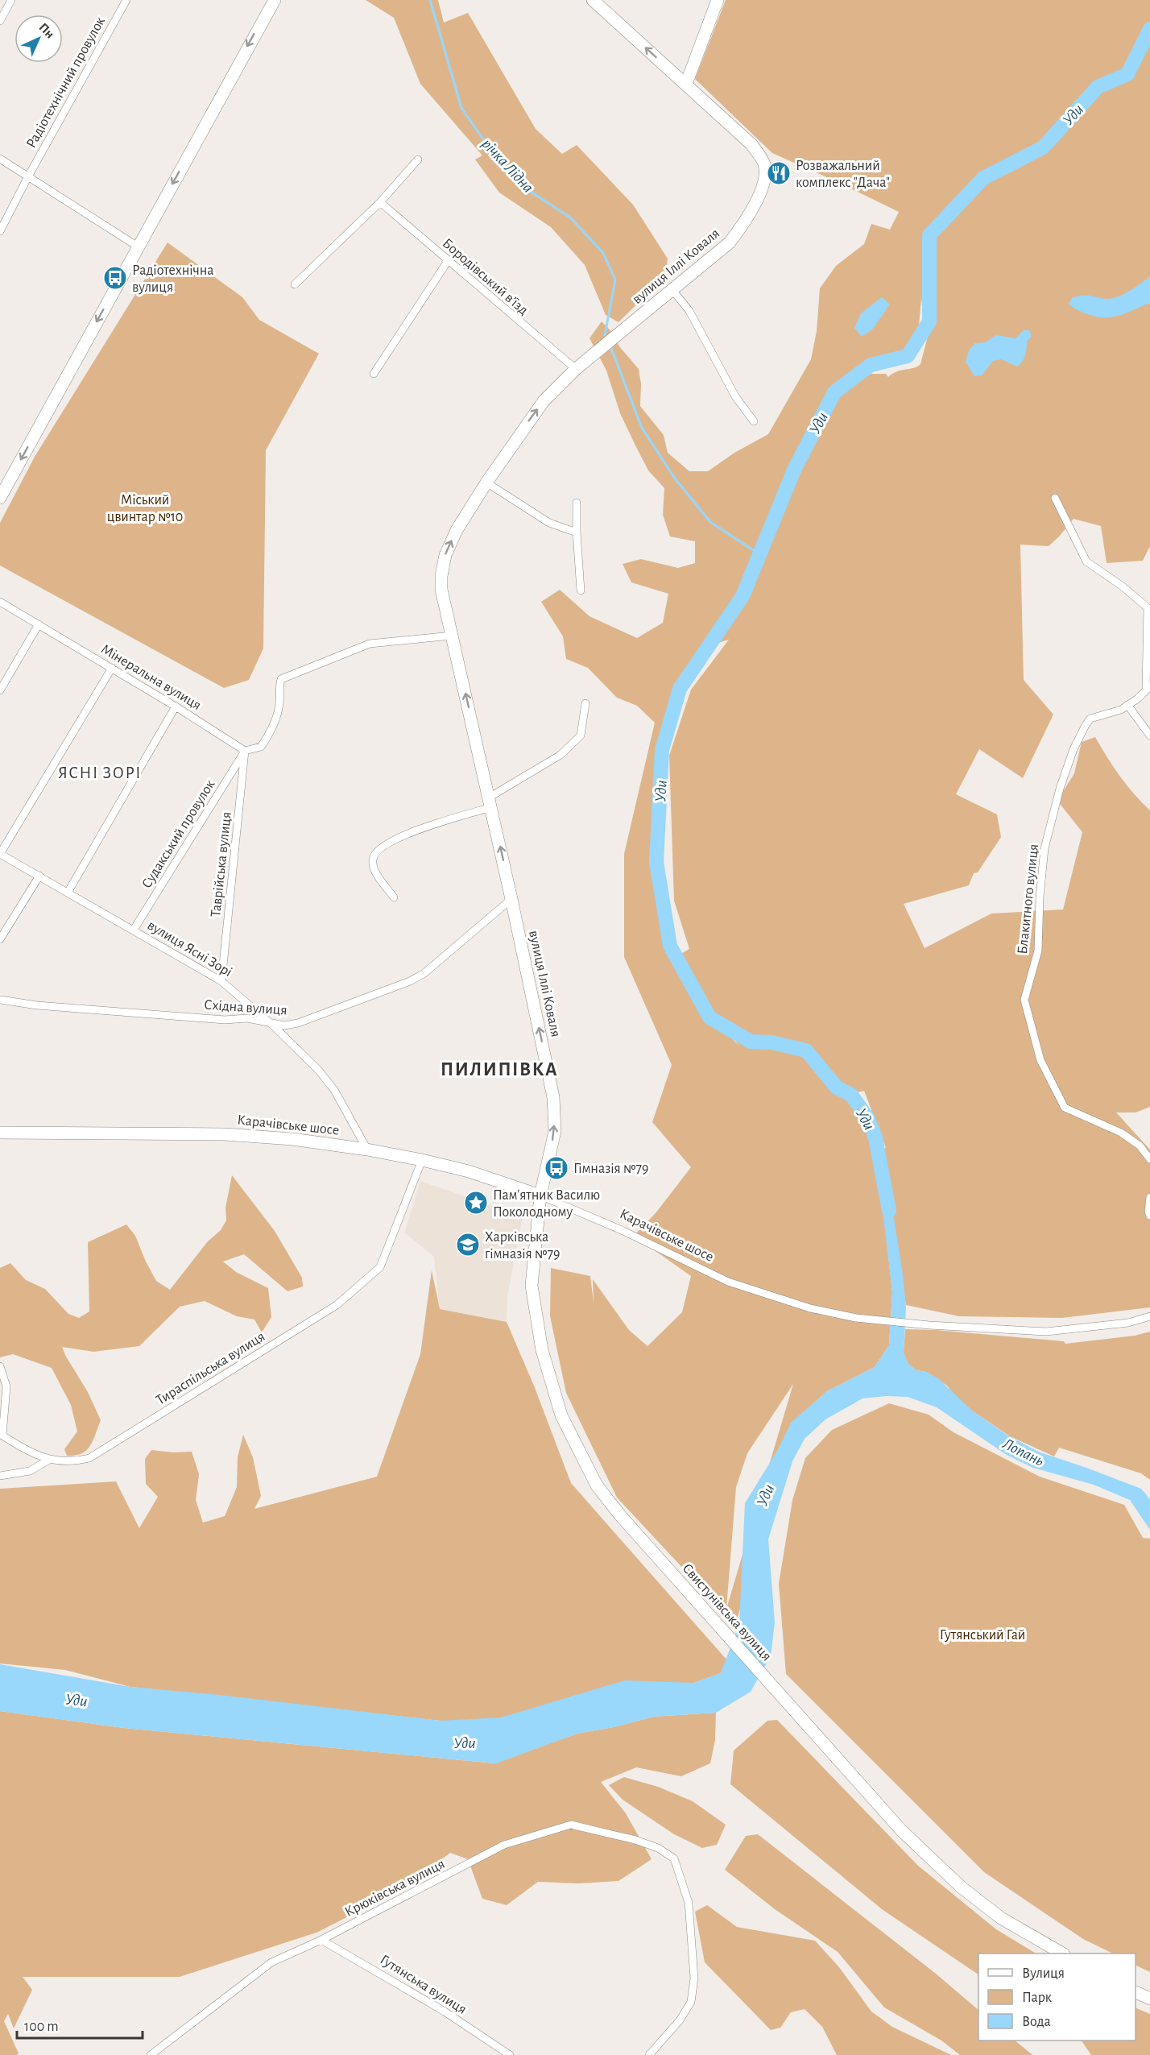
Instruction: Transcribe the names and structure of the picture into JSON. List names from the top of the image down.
{
  "streets": {
    "main road": ["вулиця Іллі Коваля", "Карачівське шосе", "Свистунівська вулиця"],
    "street": [
      "Радіотехнічний провулок",
      "Бородівський в’їзд",
      "Мінеральна вулиця",
      "Судакський провулок",
      "Таврійська вулиця",
      "Блакитного вулиця",
      "вулиця Ясні Зорі",
      "Східна вулиця",
      "Тираспільська вулиця",
      "Крюківська вулиця",
      "Гутянська вулиця"
    ]
  },
  "crossings": [
    ["вулиця Іллі Коваля", "Бородівський в’їзд"],
    ["вулиця Іллі Коваля", "Східна вулиця"],
    ["вулиця Іллі Коваля", "Карачівське шосе"],
    ["вулиця Іллі Коваля", "Свистунівська вулиця"],
    ["Мінеральна вулиця", "Судакський провулок"],
    ["Мінеральна вулиця", "Таврійська вулиця"],
    ["Судакський провулок", "Таврійська вулиця"],
    ["Судакський провулок", "вулиця Ясні Зорі"],
    ["Таврійська вулиця", "вулиця Ясні Зорі"],
    ["вулиця Ясні Зорі", "Східна вулиця"],
    ["вулиця Ясні Зорі", "Карачівське шосе"],
    ["Карачівське шосе", "Тираспільська вулиця"],
    ["Карачівське шосе", "Свистунівська вулиця"],
    ["Крюківська вулиця", "Гутянська вулиця"]
  ],
  "one_way": ["вулиця Іллі Коваля"],
  "districts": ["ЯСНІ ЗОРІ", "ПИЛИПІВКА"],
  "water": ["Уди", "річка Лідна", "Лопань"],
  "parks": ["Міський цвинтар №10", "Гутянський Гай"],
  "places": {
    "restaurant": ["Розважальний комплекс \"Дача\""],
    "bus stop": ["Радіотехнічна вулиця", "Гімназія №79"],
    "place": ["Пам'ятник Василю Поколодному"],
    "school or university": ["Харківська гімназія №79"]
  },
  "legend": ["Вулиця", "Парк", "Вода"],
  "scale_bar": "100 m",
  "north": "top right"
}
